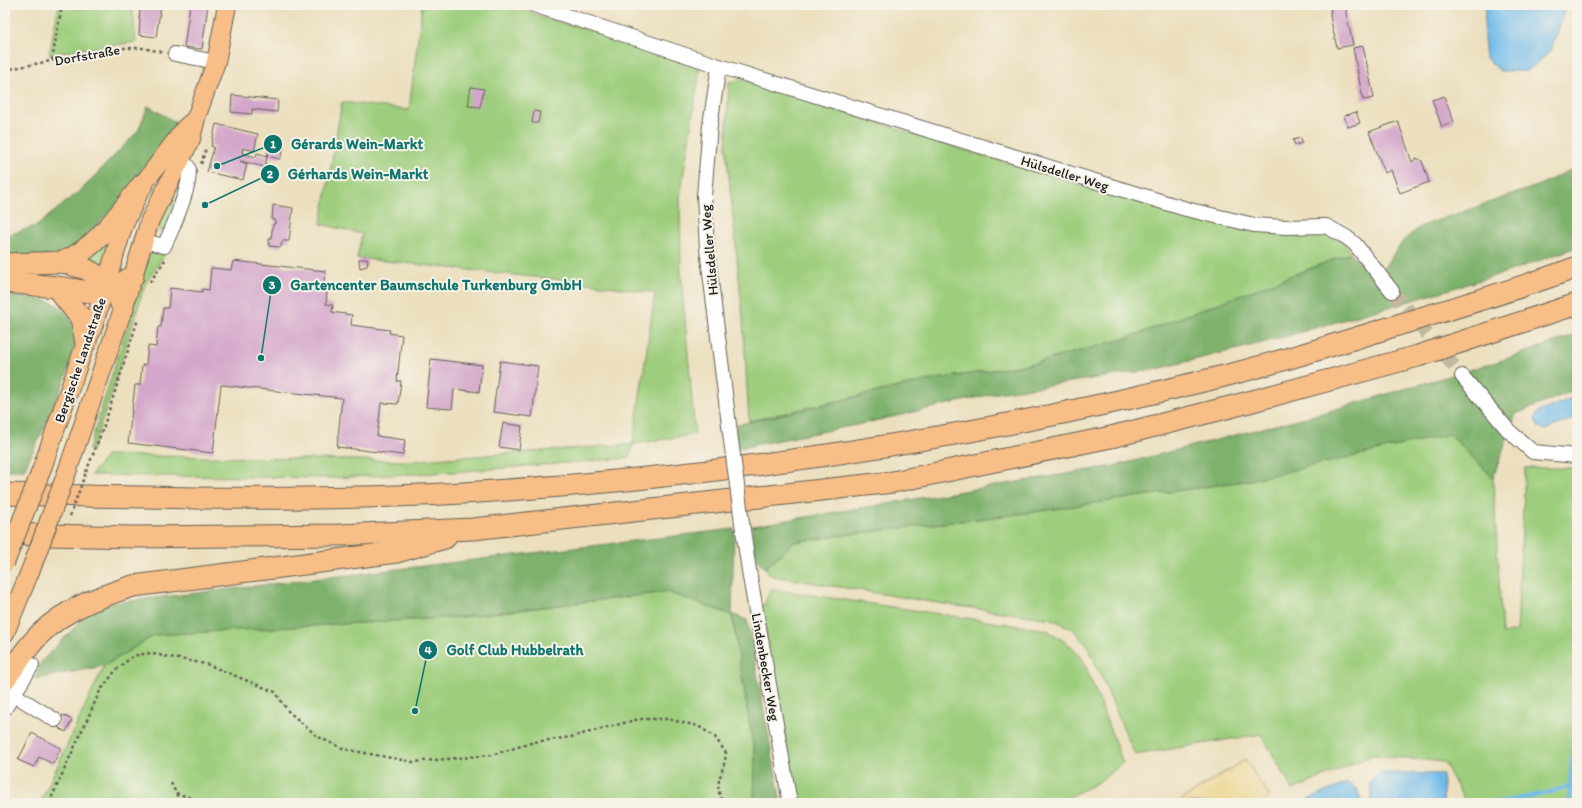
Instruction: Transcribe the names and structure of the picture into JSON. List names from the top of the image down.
{
  "streets": {
    "main road": ["Bergische Landstraße"],
    "street": ["Hülsdeller Weg", "Lindenbecker Weg"],
    "path": ["Dorfstraße"]
  },
  "crossings": [
    ["Hülsdeller Weg", "Lindenbecker Weg"]
  ],
  "places": [
    "Gérards Wein-Markt",
    "Gérhards Wein-Markt",
    "Gartencenter Baumschule Turkenburg GmbH",
    "Golf Club Hubbelrath"
  ]
}
